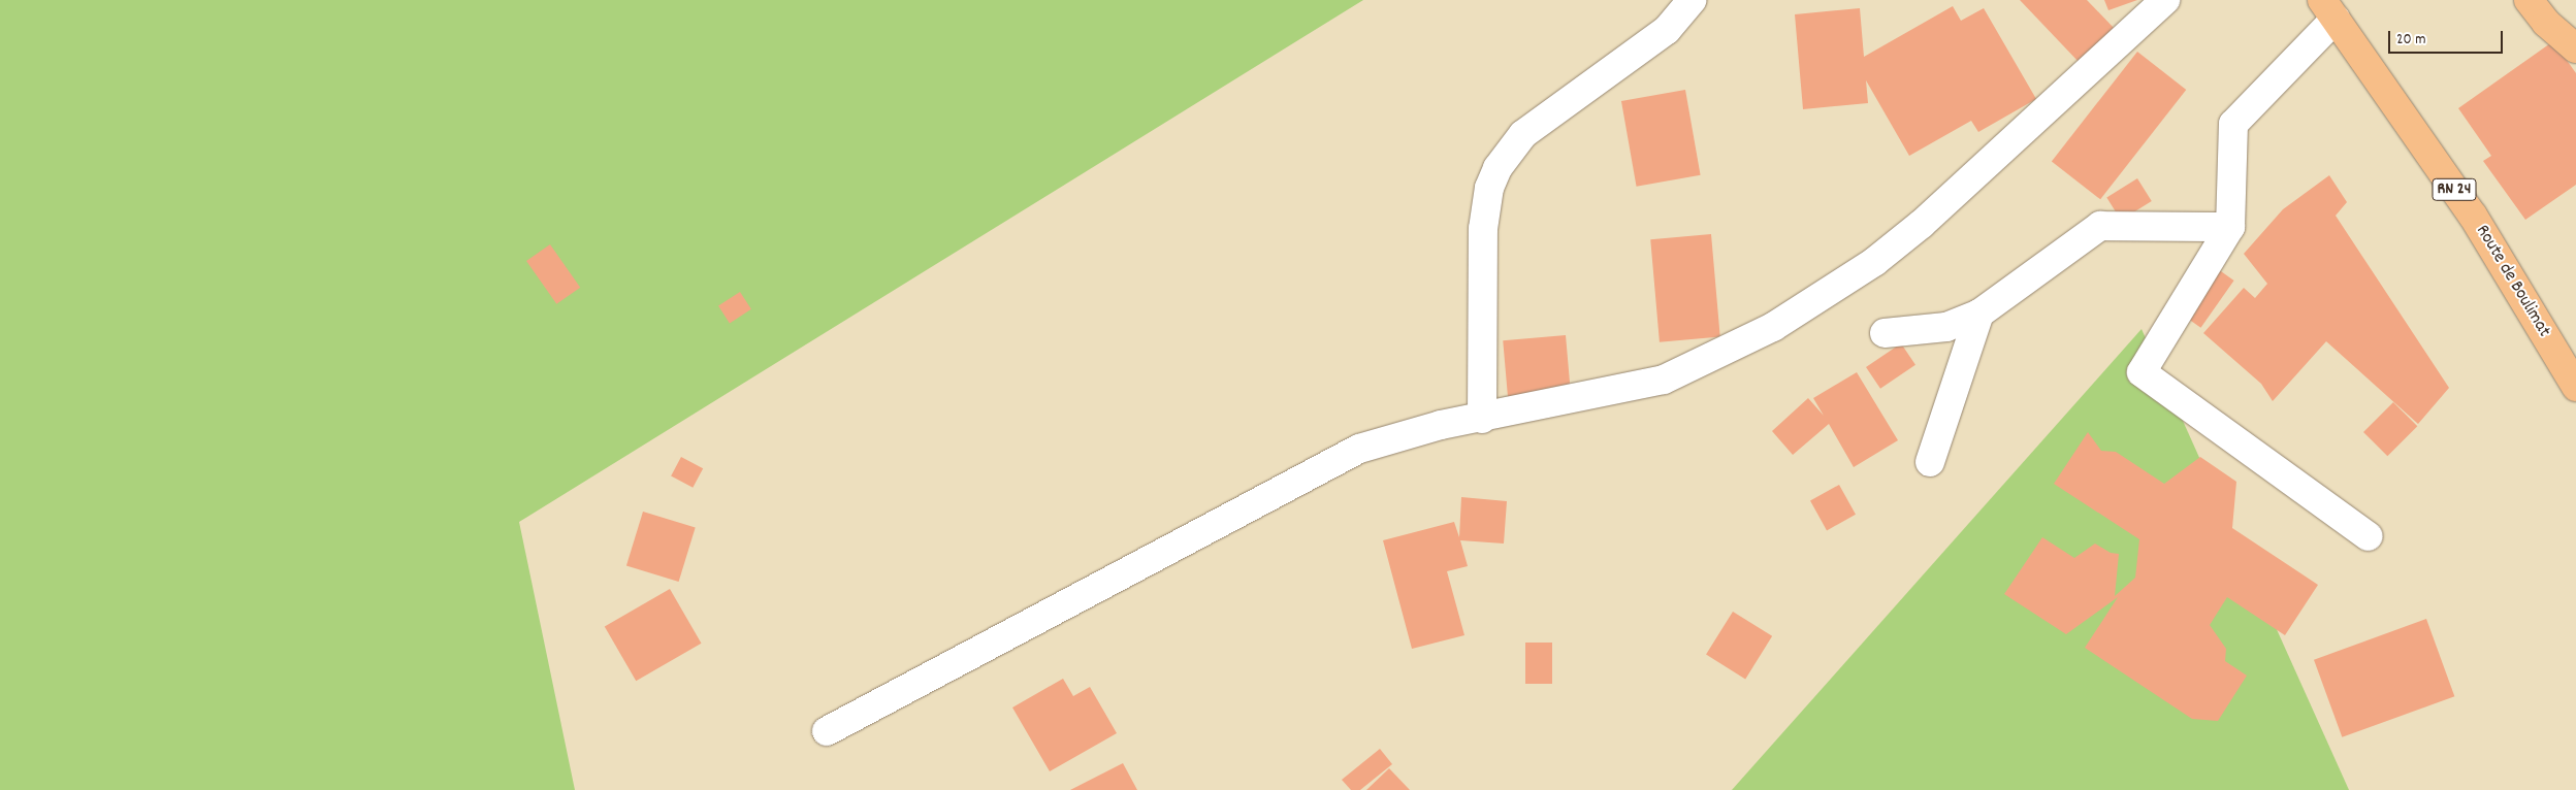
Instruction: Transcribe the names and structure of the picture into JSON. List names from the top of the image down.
{
  "streets": {
    "main road": ["RN 24", "Route de Boulimat"]
  },
  "scale_bar": "20 m"
}
